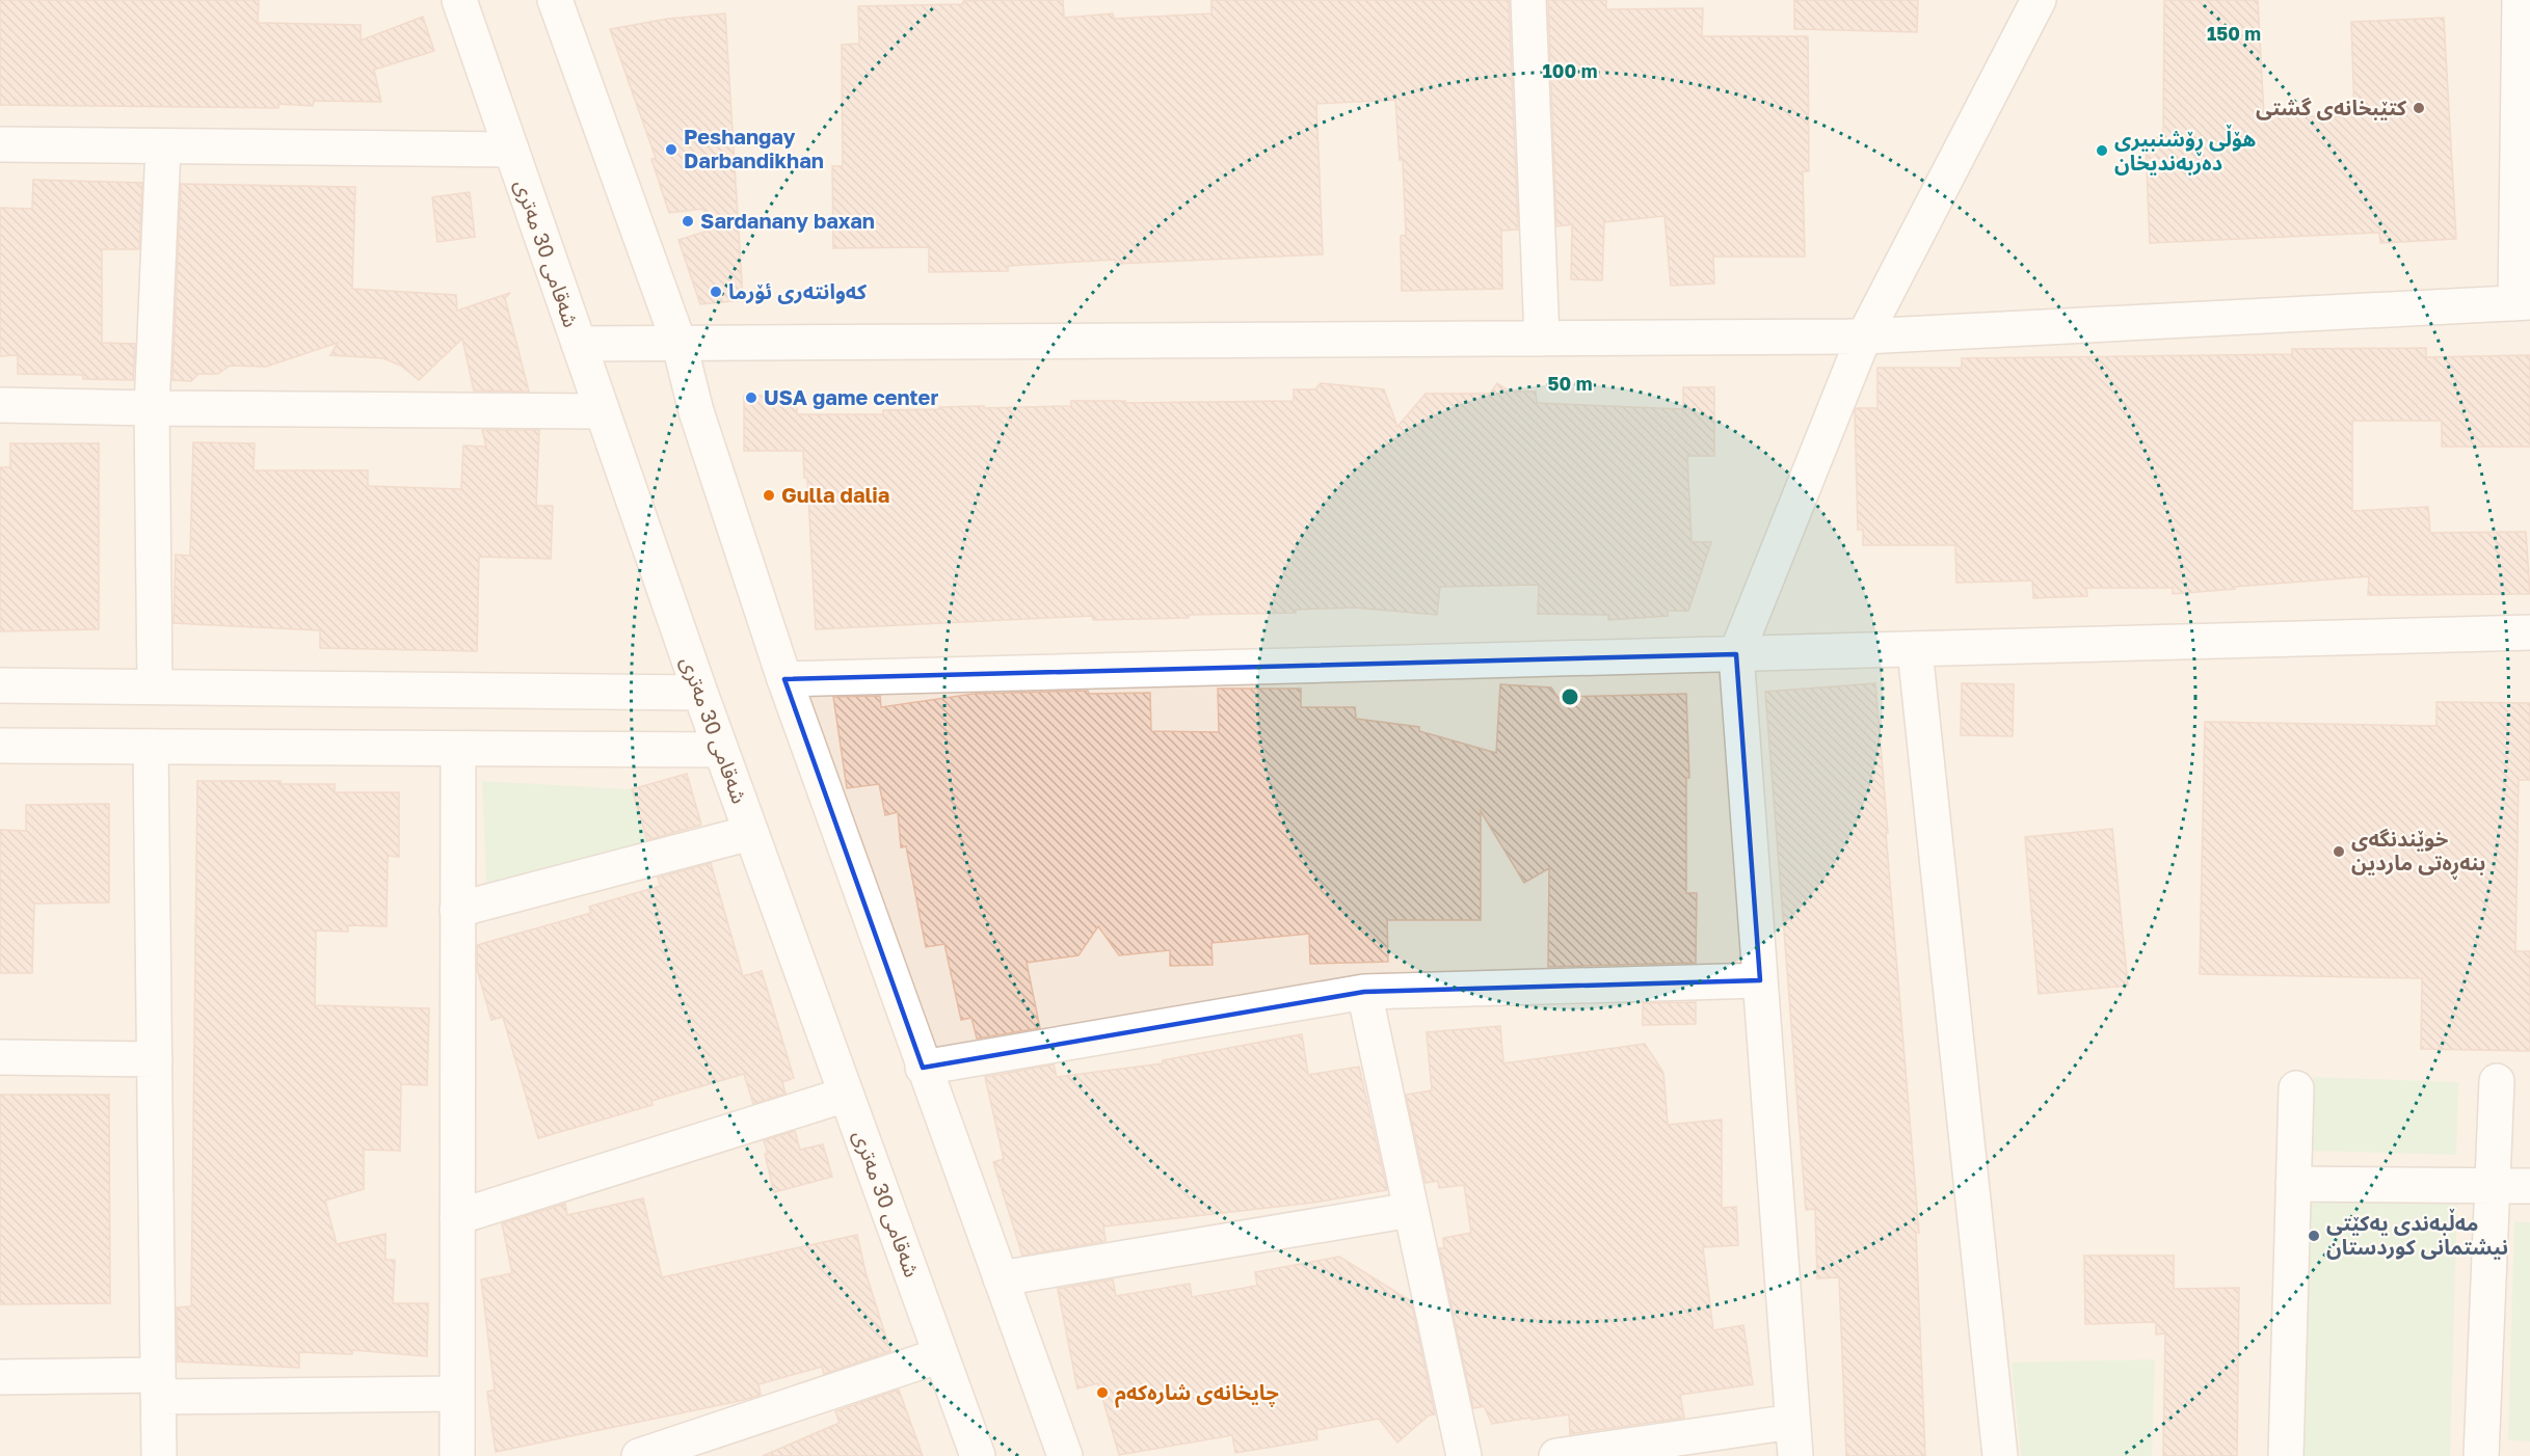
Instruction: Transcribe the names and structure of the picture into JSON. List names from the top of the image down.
{
  "streets": {
    "street": ["شەقامی 30 مەتری"]
  },
  "places": [
    "کتێبخانەی گشتی",
    "Peshangay Darbandikhan",
    "هۆڵی ڕۆشنبیری دەربەندیخان",
    "Sardanany baxan",
    "کەوانتەری ئۆرما",
    "USA game center",
    "Gulla dalia",
    "خوێندنگەی بنەڕەتی ماردین",
    "مەڵبەندی یەکێتی نیشتمانی کوردستان",
    "چایخانەی شارەکەم"
  ],
  "rings": ["150 m", "100 m", "50 m"]
}
